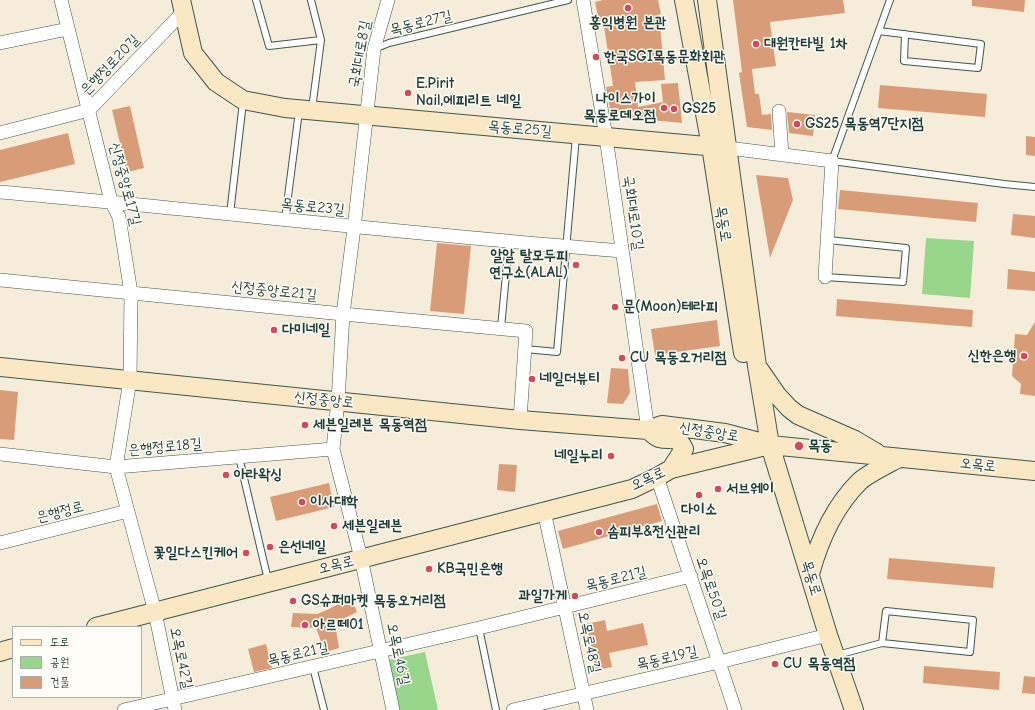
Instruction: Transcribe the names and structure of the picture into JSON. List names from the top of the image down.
{
  "streets": {
    "main road": [
      "목동로25길",
      "목동로",
      "신정중앙로",
      "오목로"
    ],
    "street": [
      "국회대로8길",
      "은행정로20길",
      "신정중앙로17길",
      "목동로23길",
      "국회대로10길",
      "신정중앙로21길",
      "은행정로18길",
      "은행정로",
      "목동로21길",
      "오목로50길",
      "오목로48길",
      "오목로46길",
      "오목로42길",
      "목동로19길"
    ],
    "lane": ["목동로27길"]
  },
  "crossings": [
    ["목동로27길", "국회대로8길"],
    ["국회대로8길", "목동로25길"],
    ["국회대로8길", "목동로23길"],
    ["국회대로8길", "신정중앙로21길"],
    ["국회대로8길", "신정중앙로"],
    ["국회대로8길", "은행정로18길"],
    ["국회대로8길", "오목로46길"],
    ["은행정로20길", "목동로25길"],
    ["은행정로20길", "신정중앙로17길"],
    ["목동로25길", "국회대로10길"],
    ["목동로25길", "목동로"],
    ["신정중앙로17길", "목동로23길"],
    ["신정중앙로17길", "신정중앙로21길"],
    ["신정중앙로17길", "신정중앙로"],
    ["신정중앙로17길", "은행정로18길"],
    ["신정중앙로17길", "오목로42길"],
    ["목동로23길", "국회대로10길"],
    ["국회대로10길", "신정중앙로"],
    ["목동로", "신정중앙로"],
    ["목동로", "오목로"],
    ["목동로", "목동로19길"],
    ["신정중앙로21길", "신정중앙로"],
    ["신정중앙로", "오목로"],
    ["신정중앙로", "오목로50길"],
    ["은행정로18길", "오목로46길"],
    ["은행정로18길", "오목로42길"],
    ["오목로", "오목로50길"],
    ["오목로", "오목로48길"],
    ["오목로", "오목로46길"],
    ["오목로", "오목로42길"],
    ["은행정로", "오목로42길"],
    ["목동로21길", "오목로50길"],
    ["목동로21길", "오목로48길"],
    ["목동로21길", "오목로46길"],
    ["목동로21길", "오목로42길"],
    ["오목로50길", "목동로19길"],
    ["오목로48길", "목동로19길"]
  ],
  "places": [
    "홍익병원 본관",
    "대원칸타빌 1차",
    "한국SGI목동문화회관",
    "E.Pirit Nail,에피리트 네일",
    "나이스가이 목동로데오점",
    "GS25",
    "GS25 목동역7단지점",
    "알알 탈모두피 연구소(ALAL)",
    "문(Moon)테라피",
    "다미네일",
    "신한은행",
    "CU 목동오거리점",
    "네일더뷰티",
    "세븐일레븐 목동역점",
    "목동",
    "네일누리",
    "아라왁싱",
    "서브웨이",
    "다이소",
    "이사대학",
    "세븐일레븐",
    "솜피부&전신관리",
    "은선네일",
    "꽃일다스킨케어",
    "KB국민은행",
    "과일가게",
    "GS슈퍼마켓 목동오거리점",
    "아르떼01",
    "CU 목동역점"
  ],
  "legend": ["도로", "공원", "건물"]
}
